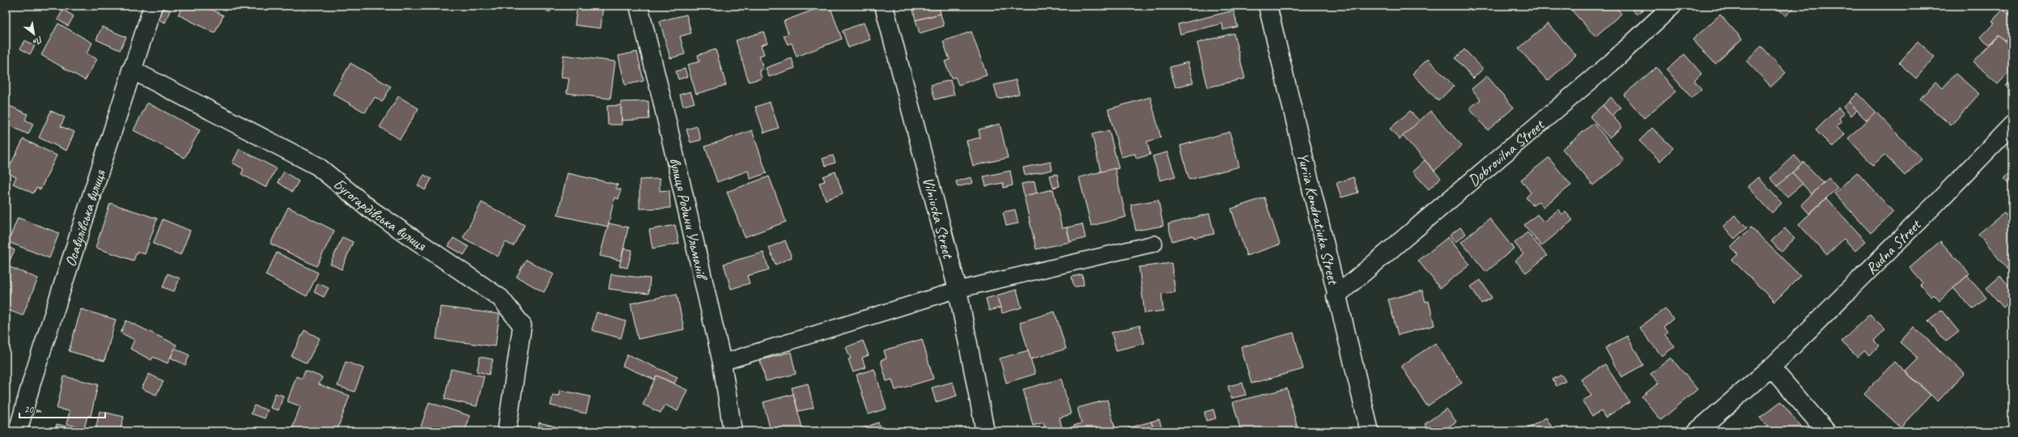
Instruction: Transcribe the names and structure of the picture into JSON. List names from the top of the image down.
{
  "streets": {
    "street": [
      "Dobrovilna Street",
      "Бугогардівська вулиця",
      "Осавулівська вулиця",
      "вулиця Родини Ульманів",
      "Vilniuska Street",
      "Yuriia Kondratiuka Street",
      "Rudna Street"
    ]
  },
  "crossings": [
    ["Dobrovilna Street", "Yuriia Kondratiuka Street"],
    ["Бугогардівська вулиця", "Осавулівська вулиця"]
  ],
  "scale_bar": "20 m",
  "north": "bottom right"
}
